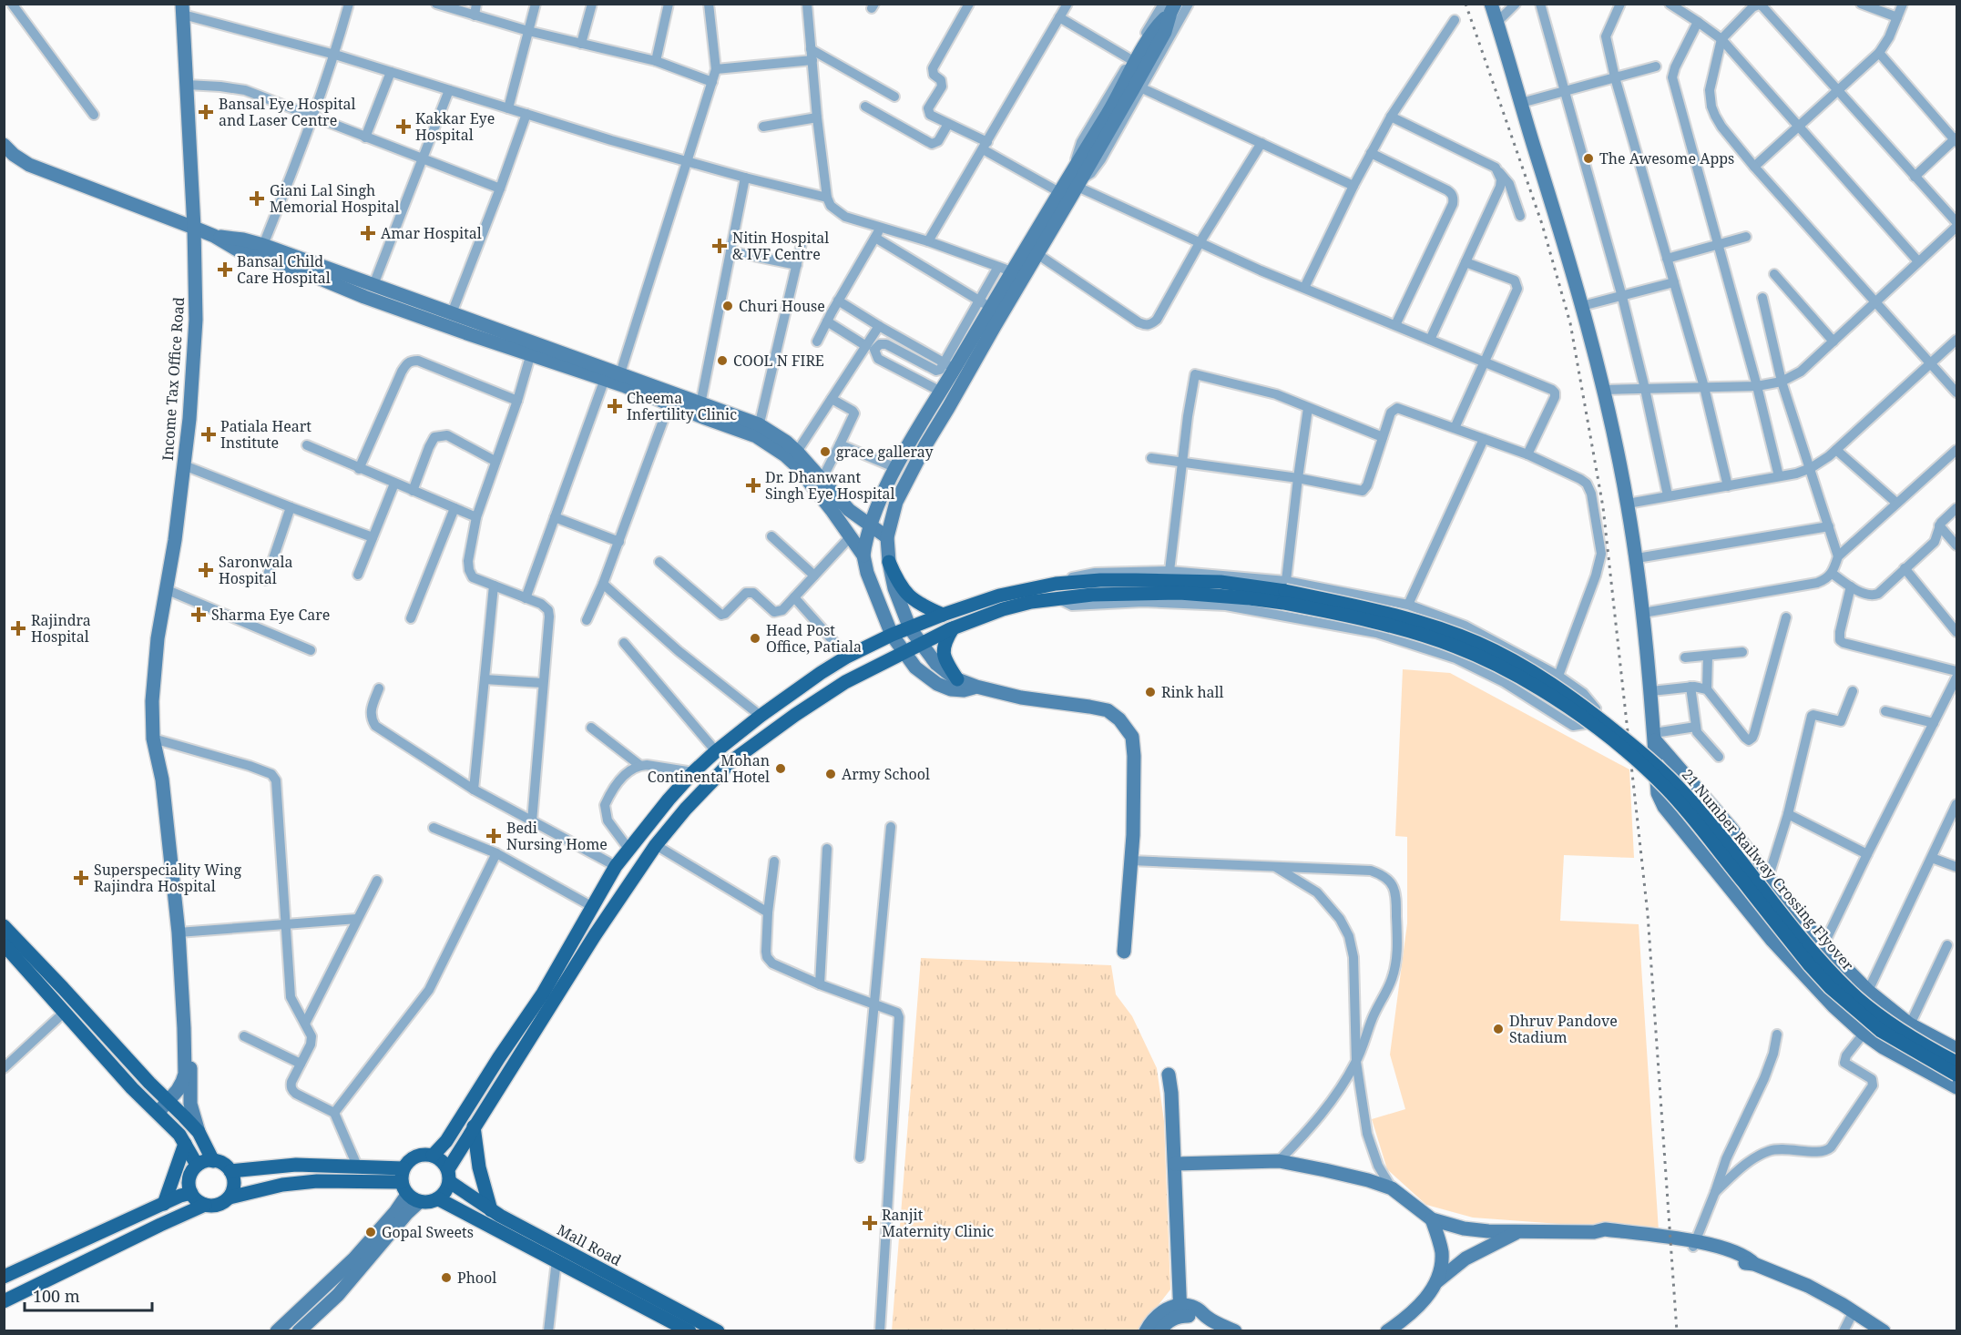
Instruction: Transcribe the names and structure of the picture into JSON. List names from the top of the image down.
{
  "streets": {
    "main road": ["Income Tax Office Road", "21 Number Railway Crossing Flyover", "Mall Road"]
  },
  "places": {
    "health": [
      "Bansal Eye Hospital and Laser Centre",
      "Kakkar Eye Hospital",
      "Giani Lal Singh Memorial Hospital",
      "Amar Hospital",
      "Nitin Hospital & IVF Centre",
      "Bansal Child Care Hospital",
      "Cheema Infertility Clinic",
      "Patiala Heart Institute",
      "Dr. Dhanwant Singh Eye Hospital",
      "Saronwala Hospital",
      "Sharma Eye Care",
      "Rajindra Hospital",
      "Bedi Nursing Home",
      "Superspeciality Wing Rajindra Hospital",
      "Ranjit Maternity Clinic"
    ],
    "other": [
      "The Awesome Apps",
      "Churi House",
      "COOL N FIRE",
      "grace galleray",
      "Head Post Office, Patiala",
      "Rink hall",
      "Mohan Continental Hotel",
      "Army School",
      "Dhruv Pandove Stadium",
      "Gopal Sweets",
      "Phool"
    ]
  },
  "scale_bar": "100 m"
}
